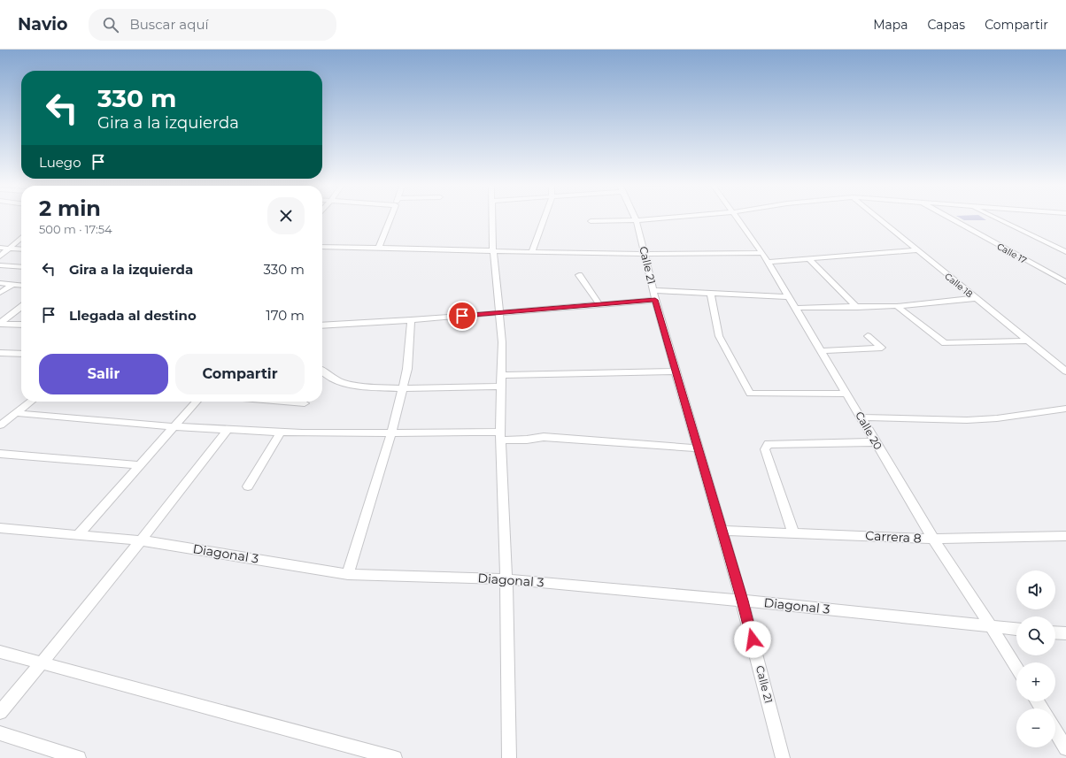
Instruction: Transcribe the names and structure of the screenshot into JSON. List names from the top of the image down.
{
  "streets": {
    "street": [
      "Calle 17",
      "Calle 21",
      "Calle 18",
      "Calle 20",
      "Carrera 8",
      "Diagonal 3"
    ]
  },
  "crossings": [
    ["Calle 21", "Carrera 8"],
    ["Calle 21", "Diagonal 3"],
    ["Calle 20", "Carrera 8"],
    ["Calle 20", "Diagonal 3"]
  ],
  "page": {
    "header": "Navio",
    "search": "Buscar aquí",
    "nav": ["Mapa", "Capas", "Compartir"],
    "turn": ["330 m", "Gira a la izquierda"],
    "then": "Luego",
    "heading": ["2 min", "500 m · 17:54"],
    "list": [
      {
        "name": "Gira a la izquierda",
        "value": "330 m"
      },
      {
        "name": "Llegada al destino",
        "value": "170 m"
      }
    ],
    "buttons": ["Salir", "Compartir"],
    "map_buttons": ["+", "−"]
  }
}
